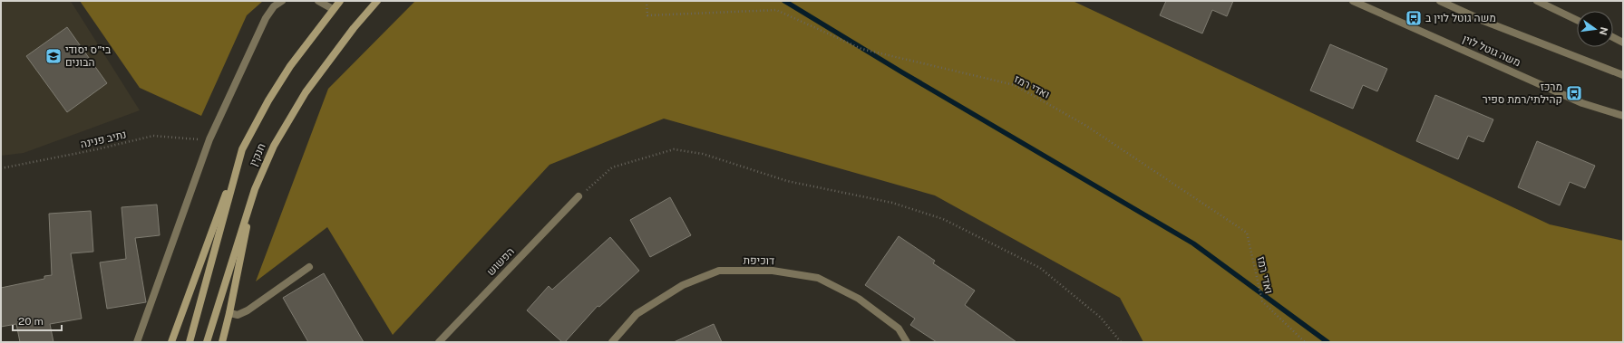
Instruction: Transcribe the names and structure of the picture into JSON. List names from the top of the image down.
{
  "streets": {
    "main road": ["חנקין"],
    "street": ["משה גוטל לוין", "דוכיפת", "הפשוש"],
    "path": ["ואדי רמז", "נתיב פנינה"]
  },
  "places": {
    "bus stop": ["משה גוטל לוין ב", "מרכז קהילתי/רמת ספיר"],
    "school or university": ["בי\"ס יסודי הבונים"]
  },
  "scale_bar": "20 m",
  "north": "right"
}
